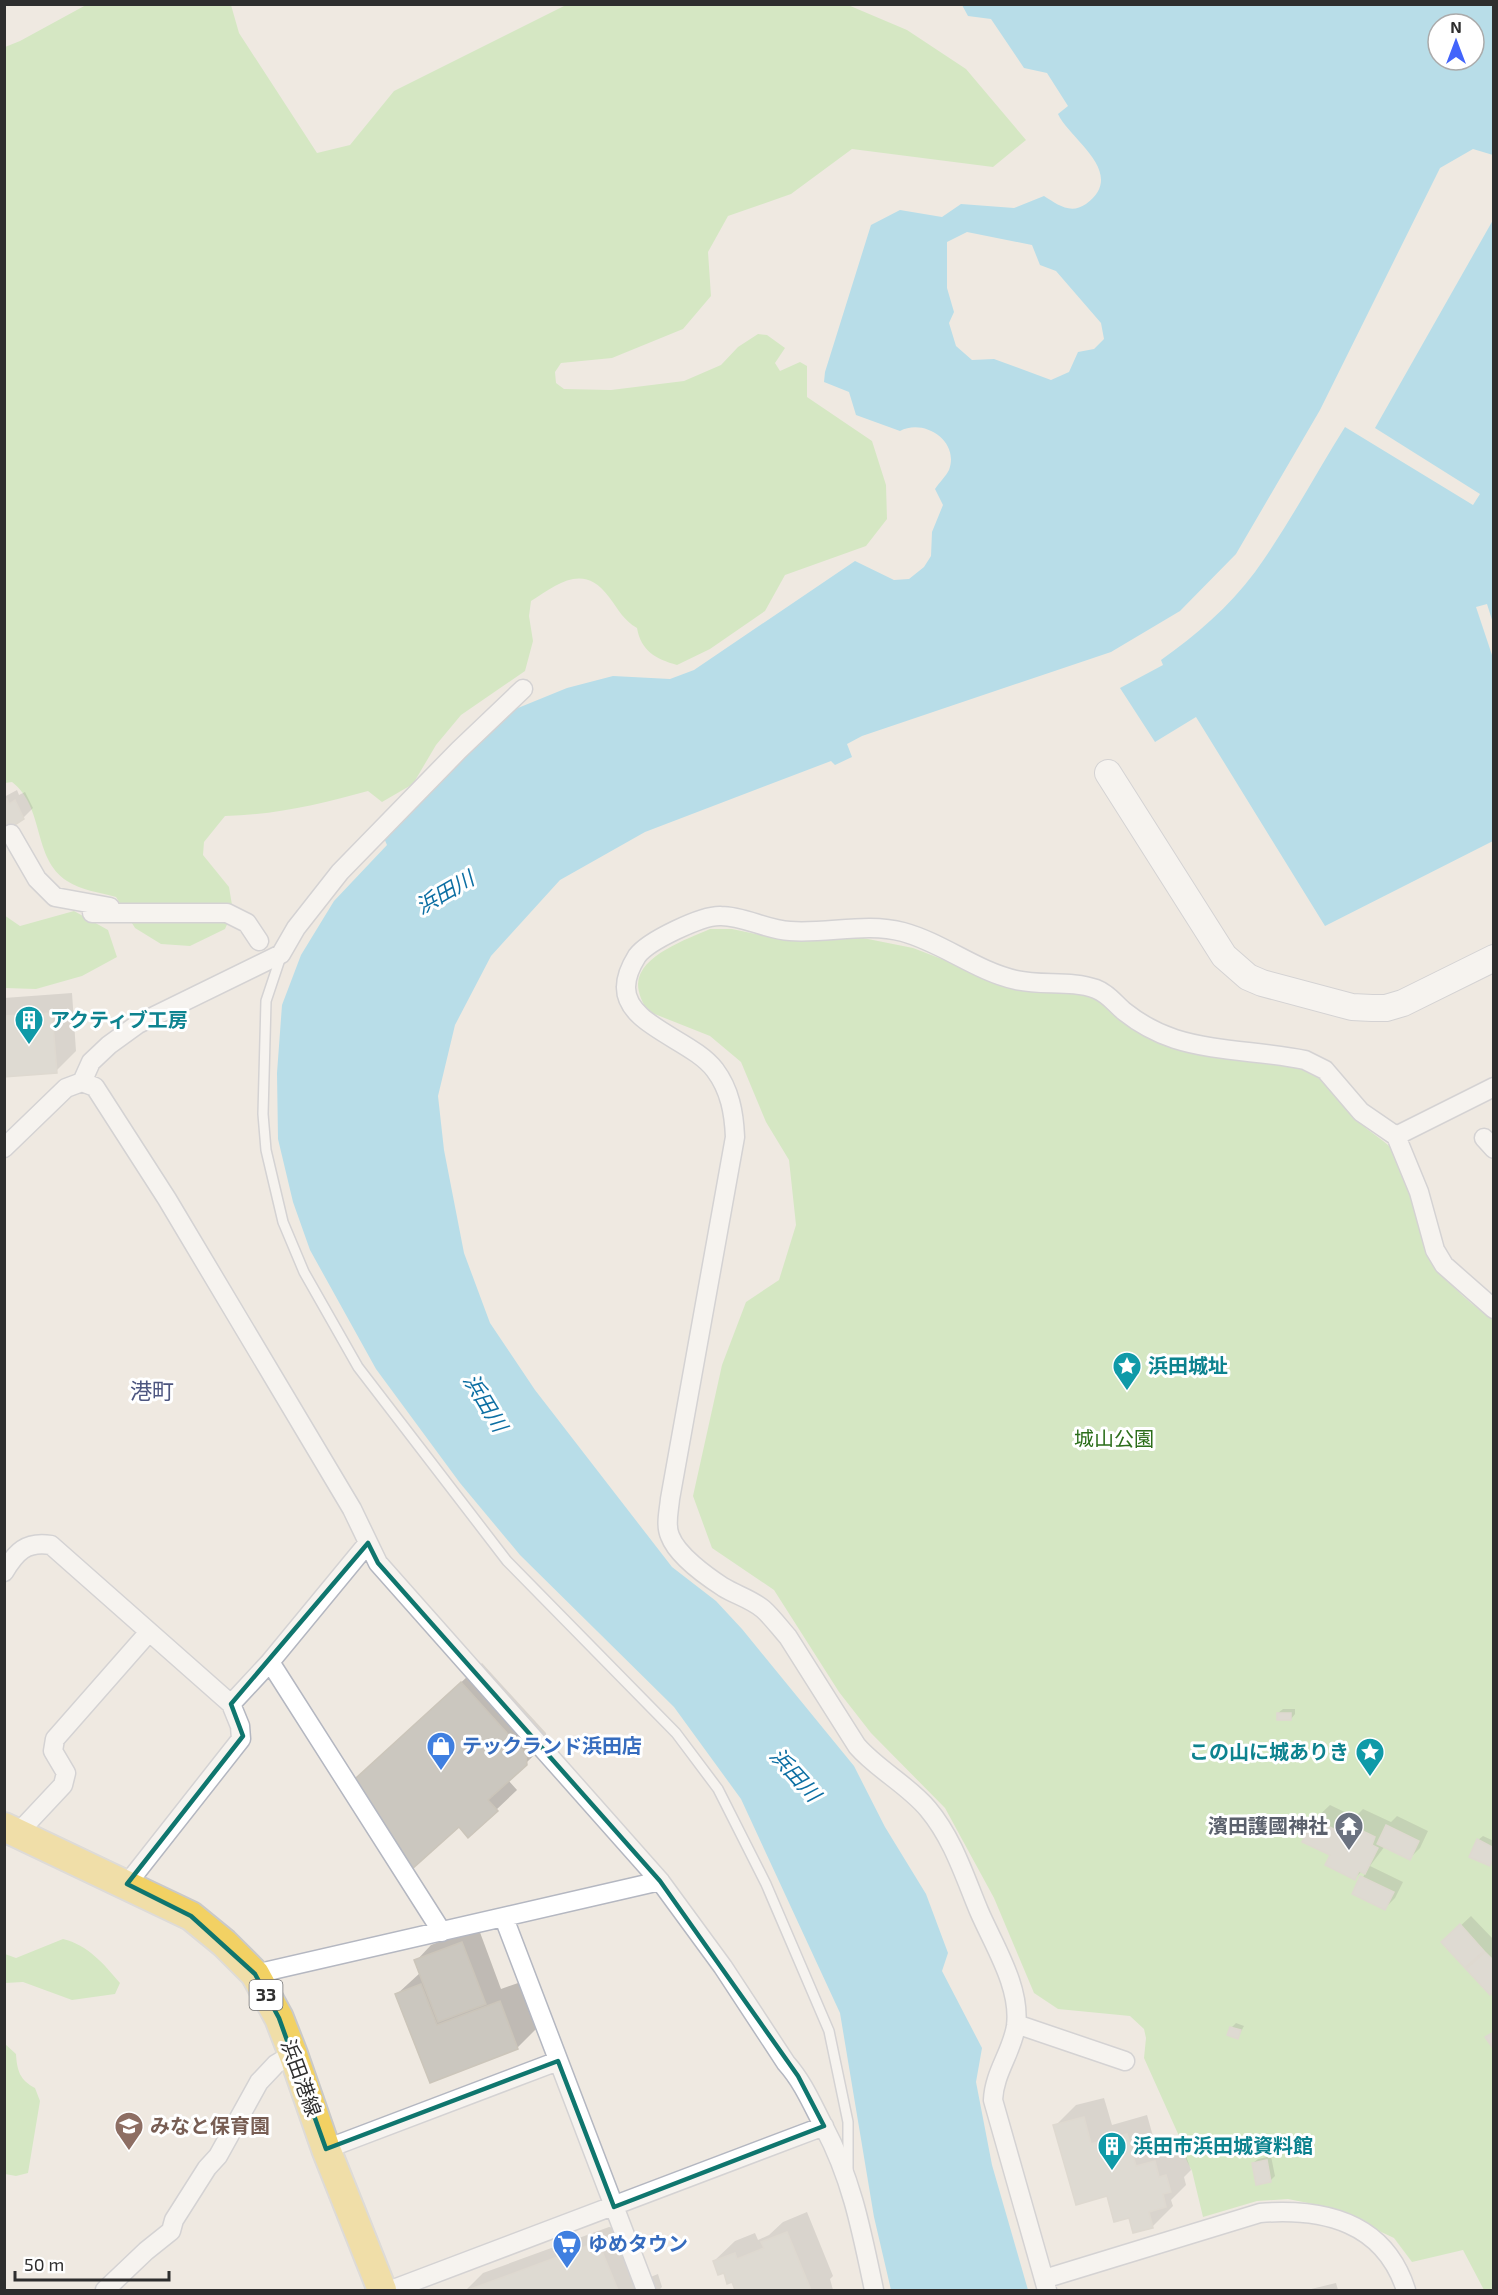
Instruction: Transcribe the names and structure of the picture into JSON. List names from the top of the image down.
{
  "streets": {
    "main road": ["33", "浜田港線"]
  },
  "districts": ["港町"],
  "water": ["浜田川"],
  "parks": ["城山公園"],
  "places": {
    "building": ["アクティブ工房", "浜田市浜田城資料館"],
    "place": ["浜田城址", "この山に城ありき"],
    "shop": ["テックランド浜田店"],
    "temple": ["濱田護國神社"],
    "school or university": ["みなと保育園"],
    "supermarket": ["ゆめタウン"]
  },
  "scale_bar": "50 m",
  "north": "top"
}
